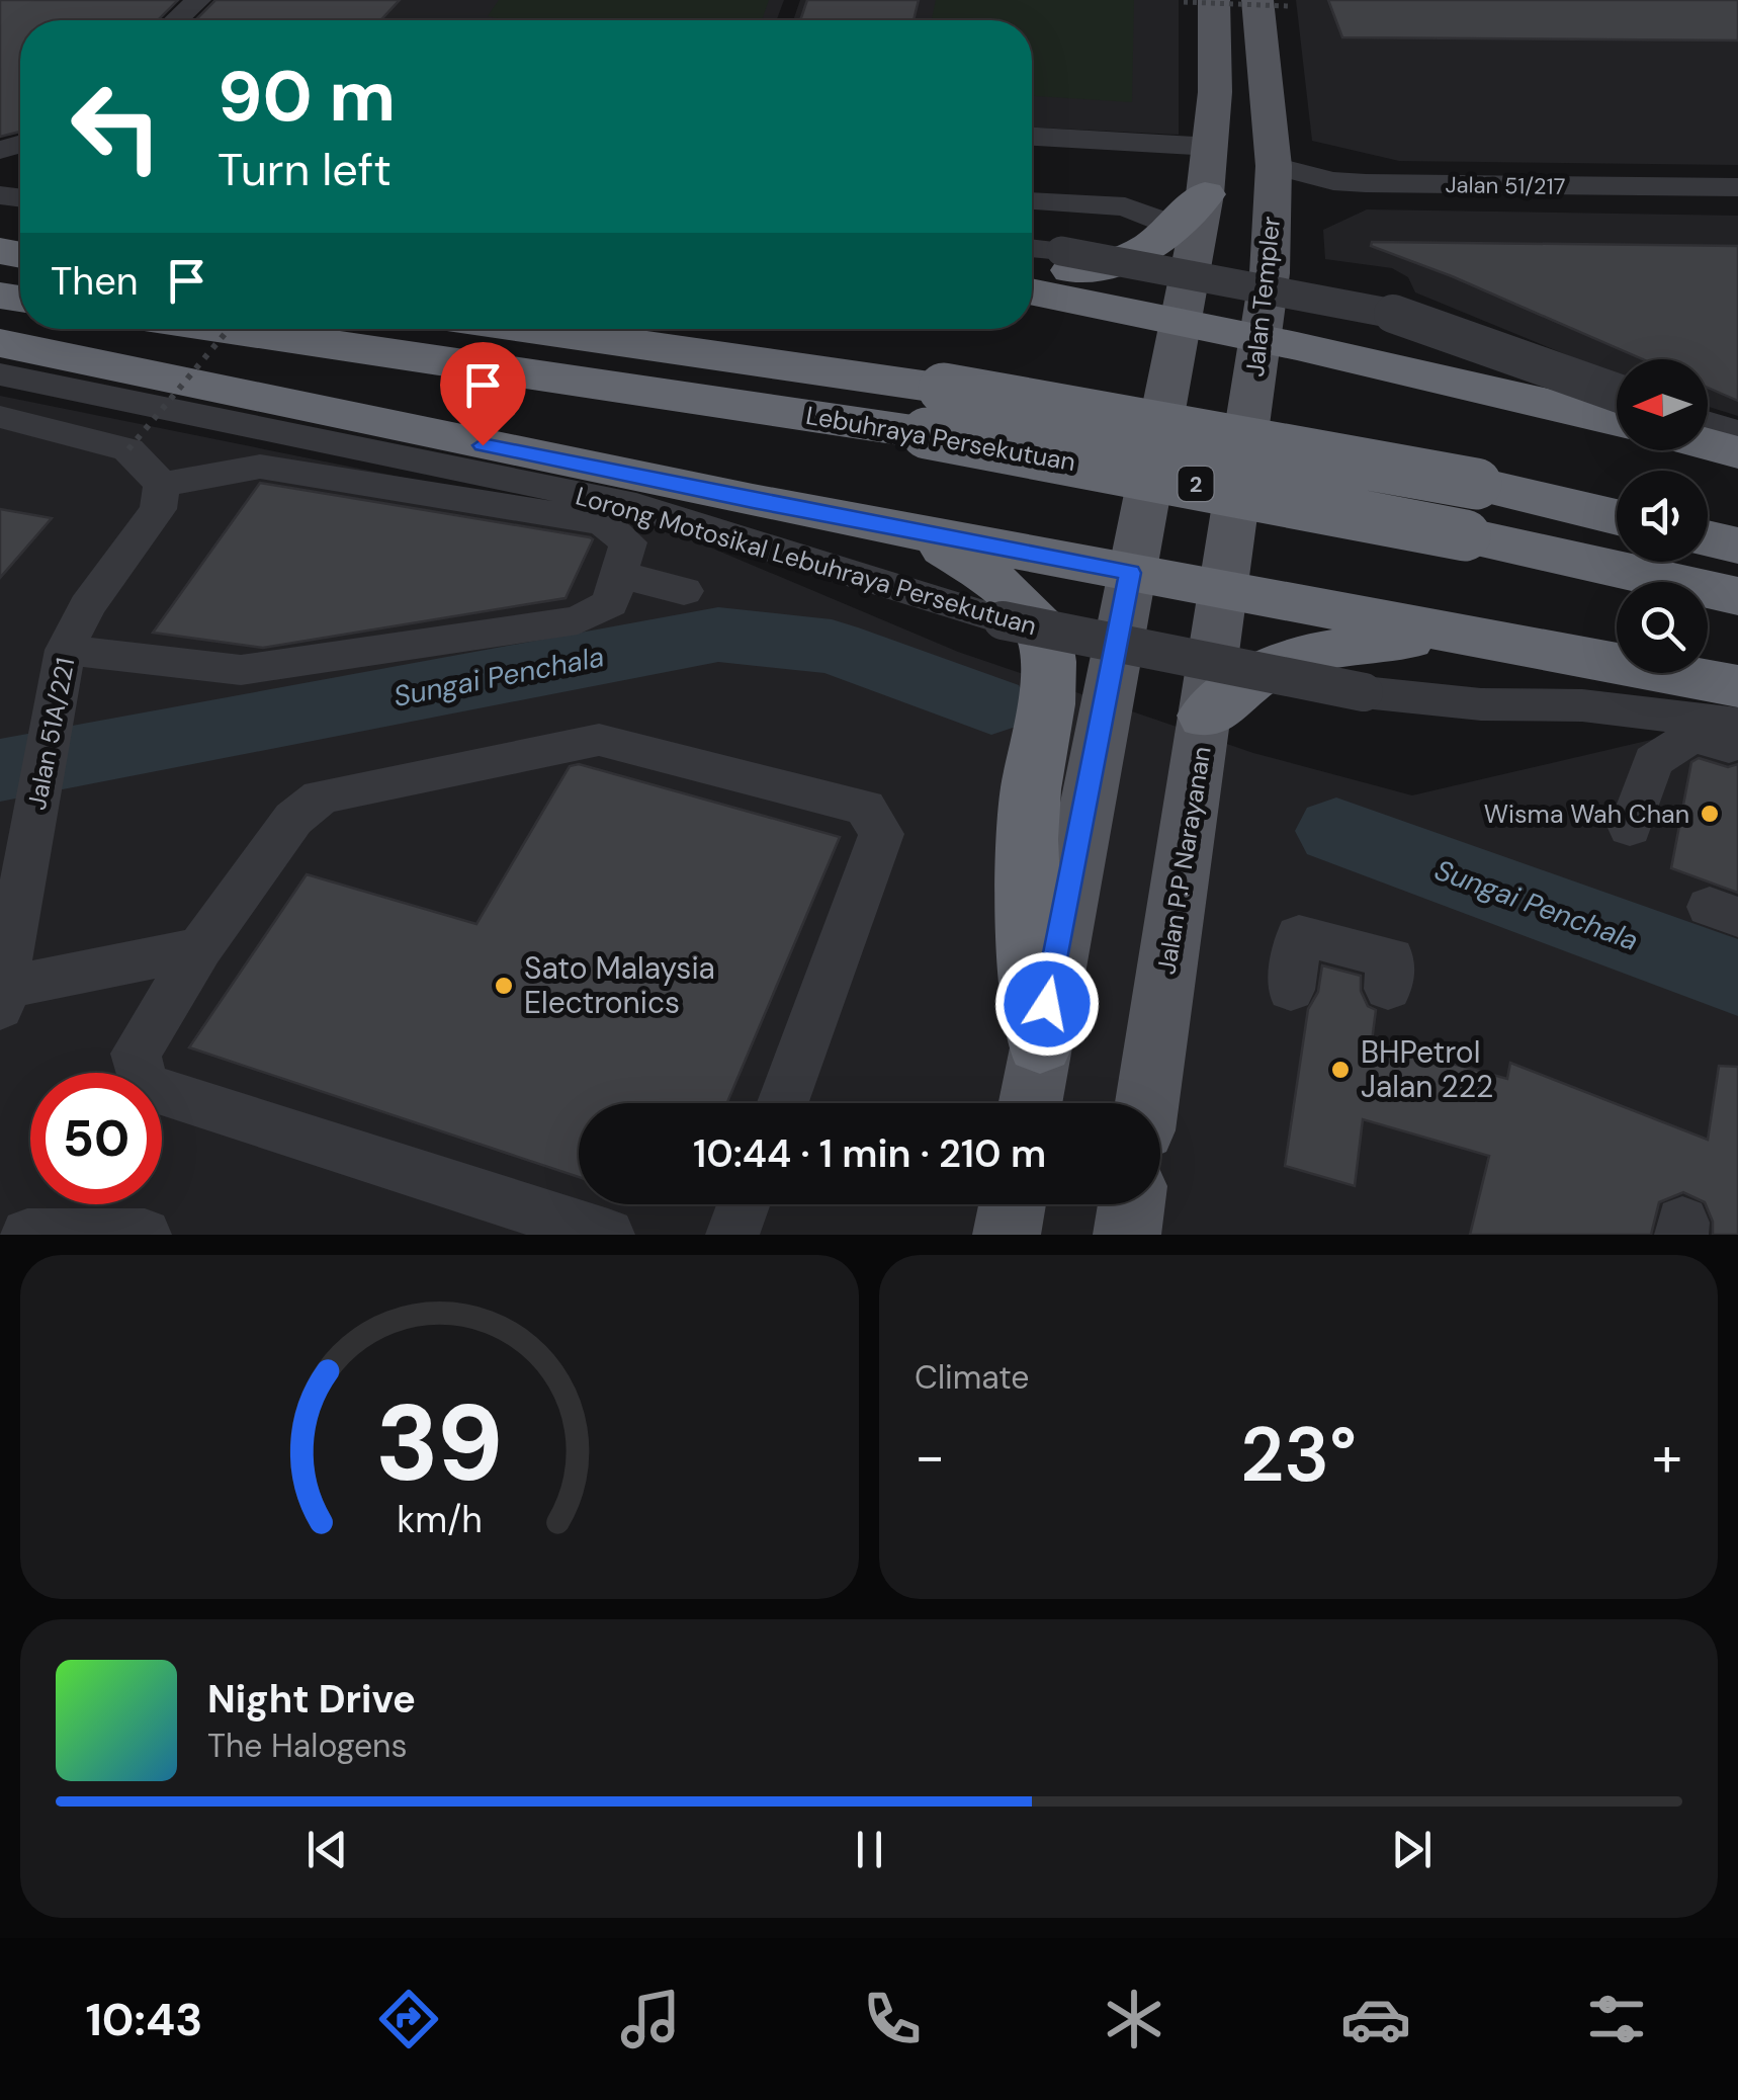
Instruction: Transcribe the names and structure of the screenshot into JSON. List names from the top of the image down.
{
  "streets": {
    "highway": ["Lebuhraya Persekutuan", "2"],
    "main road": ["Jalan Templer", "Jalan P.P Narayanan"],
    "street": ["Jalan 51/217", "Lorong Motosikal Lebuhraya Persekutuan", "Jalan 51A/221"]
  },
  "crossings": [
    ["Jalan 51/217", "Jalan Templer"],
    ["Jalan Templer", "Jalan P.P Narayanan"]
  ],
  "water": ["Sungai Penchala"],
  "places": ["Wisma Wah Chan", "Sato Malaysia Electronics", "BHPetrol Jalan 222"],
  "north": "left",
  "page": {
    "turn": ["90 m", "Turn left"],
    "then": "Then",
    "limit": "50",
    "trip": "10:44 · 1 min · 210 m",
    "tile": "Climate",
    "heat": ["−", "23°", "+"],
    "song": ["Night Drive", "The Halogens"],
    "tabs": "10:43",
    "gauge": ["39", "km/h"]
  }
}
